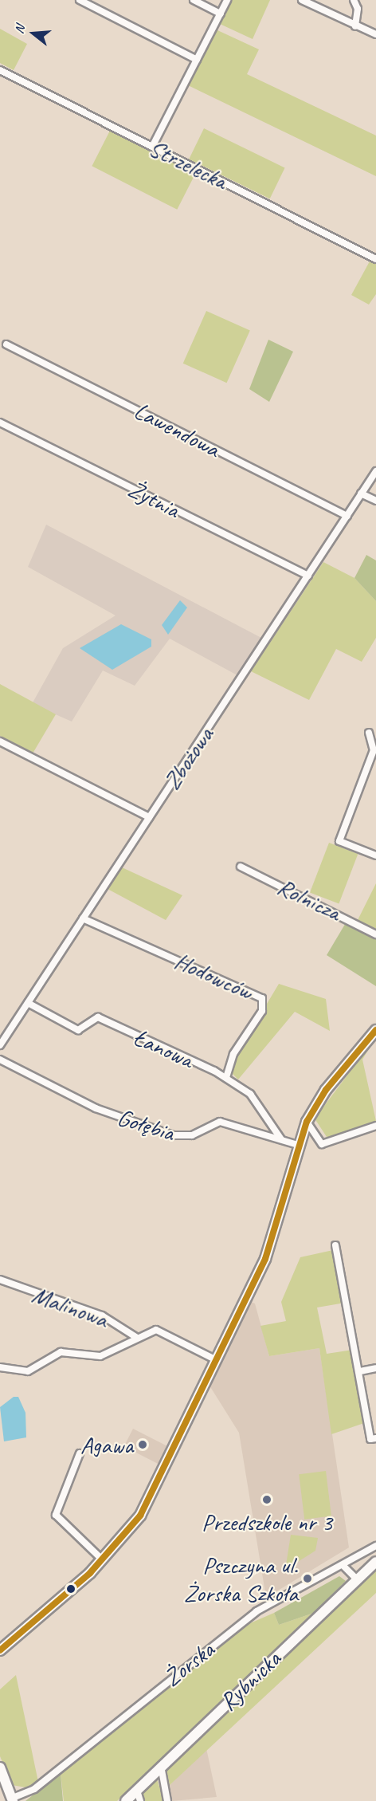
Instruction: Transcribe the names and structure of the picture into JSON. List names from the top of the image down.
{
  "streets": {
    "street": [
      "Strzelecka",
      "Lawendowa",
      "Żytnia",
      "Zbożowa",
      "Rolnicza",
      "Hodowców",
      "Łanowa",
      "Gołębia",
      "Malinowa",
      "Żorska",
      "Rybnicka"
    ]
  },
  "crossings": [
    ["Lawendowa", "Zbożowa"],
    ["Żytnia", "Zbożowa"],
    ["Zbożowa", "Hodowców"],
    ["Zbożowa", "Łanowa"],
    ["Hodowców", "Łanowa"],
    ["Łanowa", "Gołębia"]
  ],
  "places": ["Agawa", "Przedszkole nr 3", "Pszczyna ul. Żorska Szkoła"],
  "north": "left"
}
